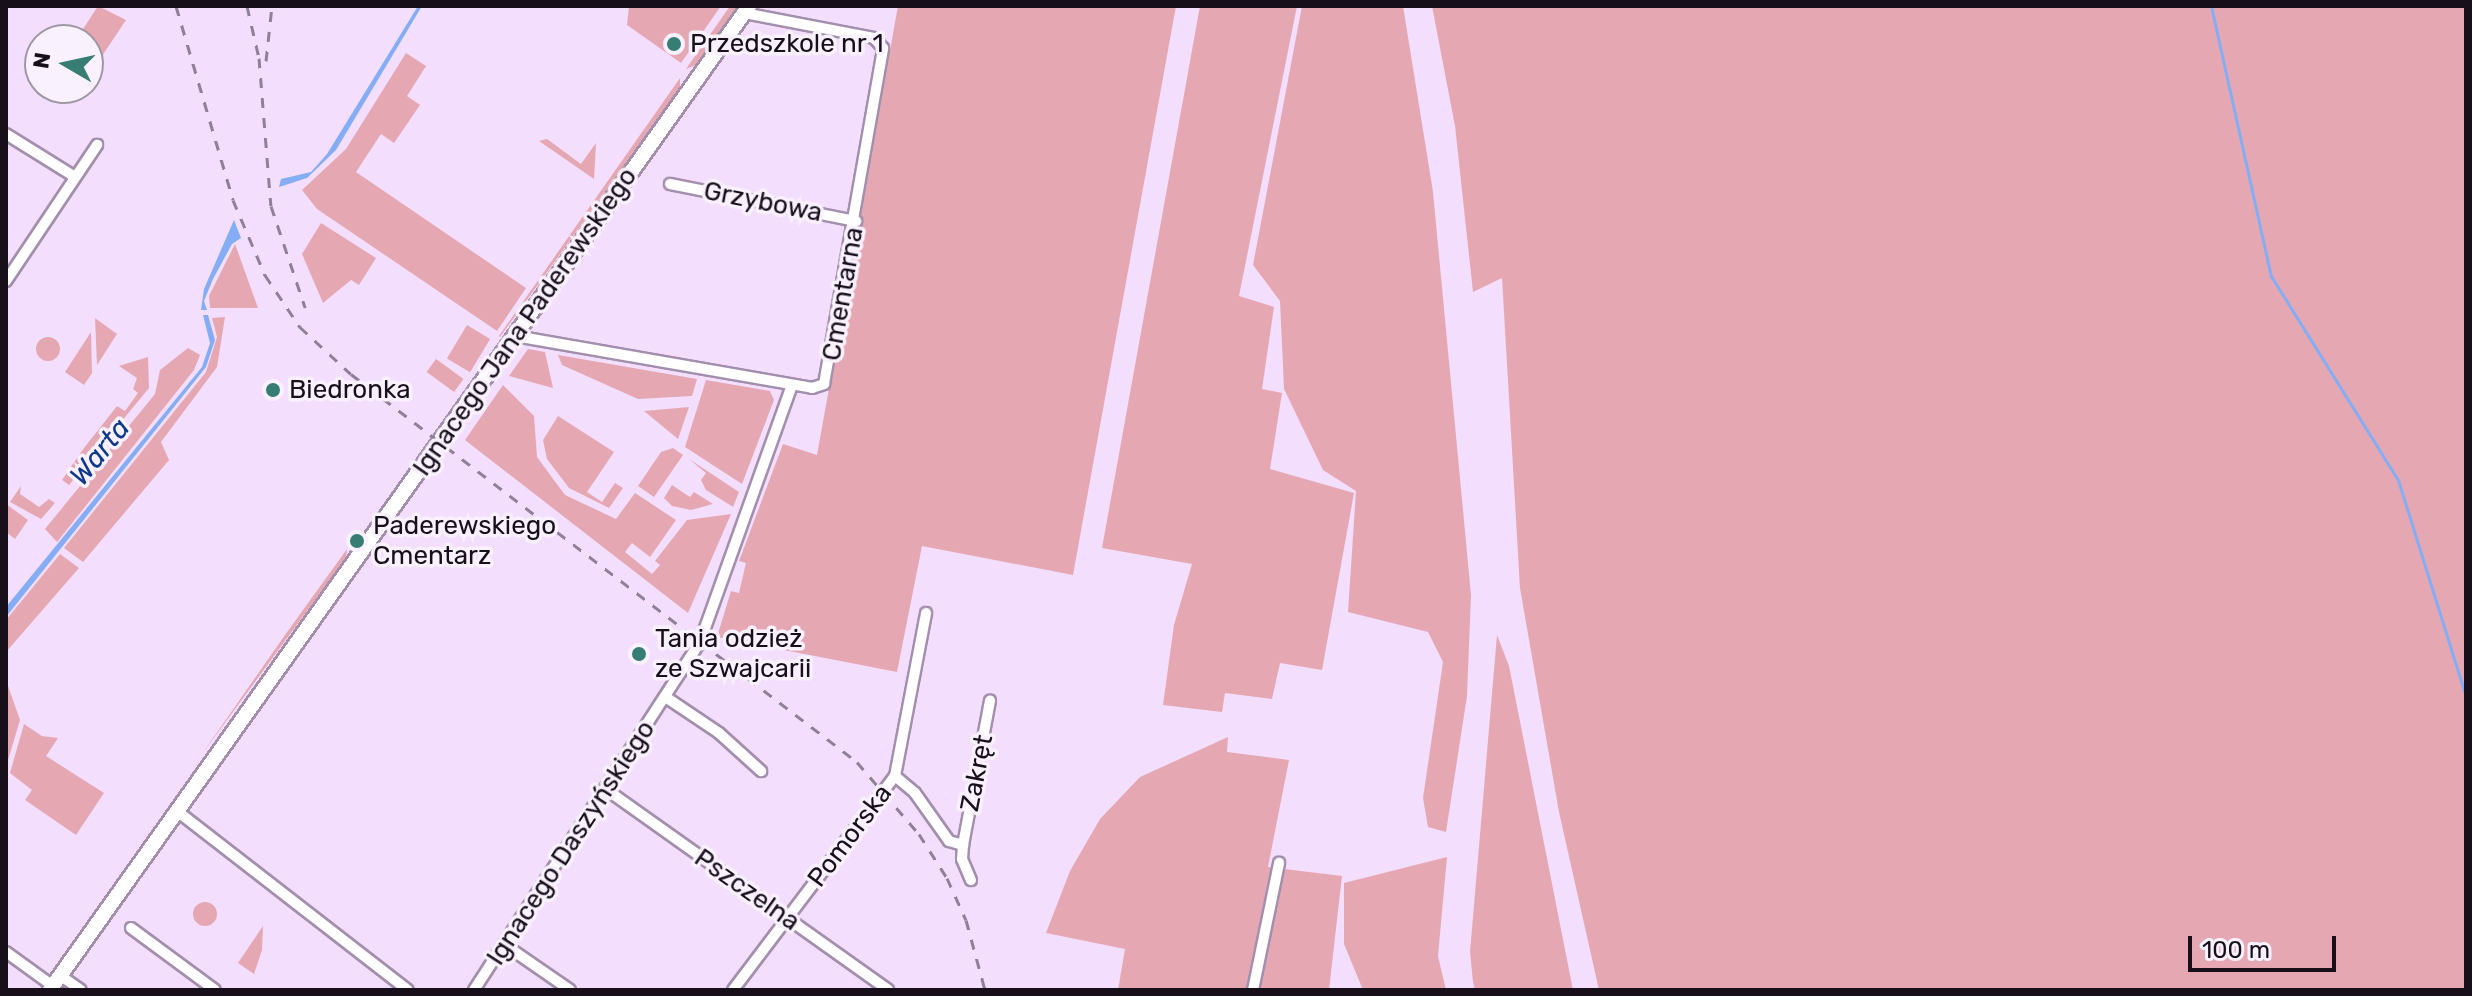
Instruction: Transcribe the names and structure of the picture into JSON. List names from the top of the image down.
{
  "streets": {
    "main road": ["Ignacego Jana Paderewskiego"],
    "street": [
      "Grzybowa",
      "Cmentarna",
      "Zakręt",
      "Pomorska",
      "Ignacego Daszyńskiego",
      "Pszczelna"
    ]
  },
  "crossings": [
    ["Grzybowa", "Cmentarna"],
    ["Cmentarna", "Ignacego Jana Paderewskiego"],
    ["Cmentarna", "Ignacego Daszyńskiego"],
    ["Zakręt", "Pomorska"],
    ["Pomorska", "Pszczelna"],
    ["Ignacego Daszyńskiego", "Pszczelna"]
  ],
  "water": ["Warta"],
  "places": [
    "Przedszkole nr 1",
    "Biedronka",
    "Paderewskiego Cmentarz",
    "Tania odzież ze Szwajcarii"
  ],
  "scale_bar": "100 m",
  "north": "left"
}
